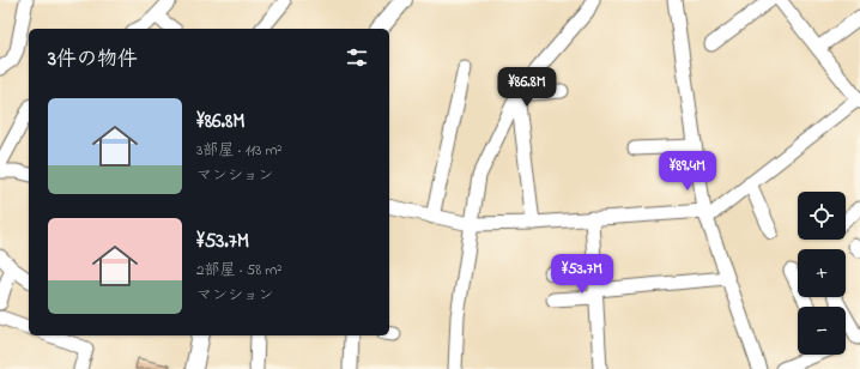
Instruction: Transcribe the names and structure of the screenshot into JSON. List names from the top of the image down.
{
  "page": {
    "heading": "3件の物件",
    "price": ["¥86.8M", "¥89.4M", "¥53.7M"],
    "list": [
      {
        "name": "¥86.8M",
        "note": "3部屋 · 113 m² · マンション"
      },
      {
        "name": "¥53.7M",
        "note": "2部屋 · 58 m² · マンション"
      }
    ],
    "map_buttons": ["+", "−"]
  }
}
